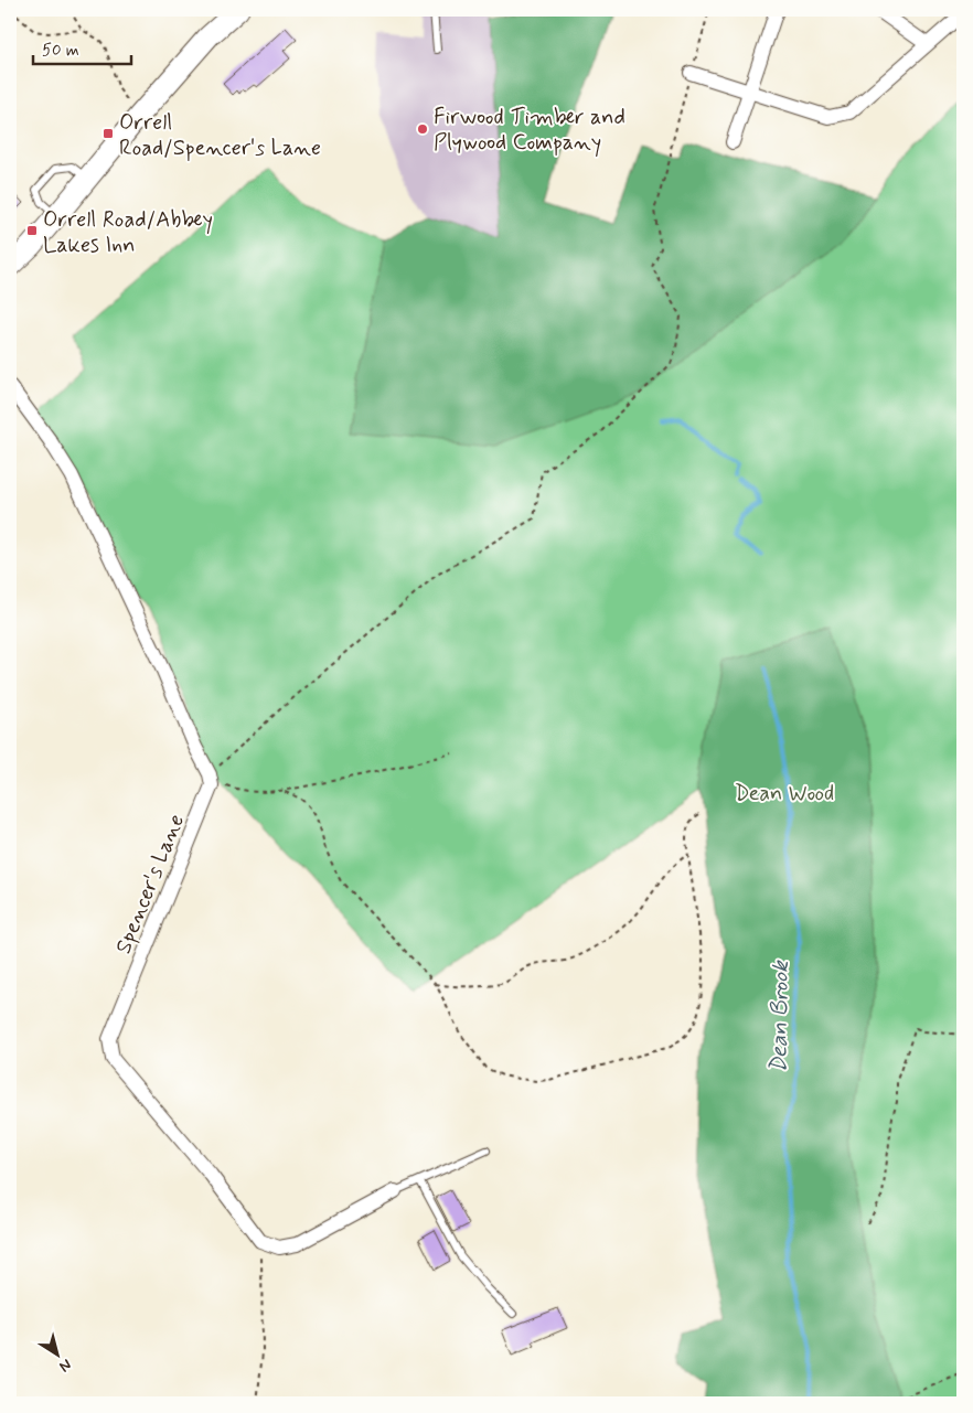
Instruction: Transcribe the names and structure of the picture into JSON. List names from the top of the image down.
{
  "streets": {
    "street": ["Spencer's Lane"]
  },
  "water": ["Dean Brook"],
  "parks": ["Dean Wood"],
  "places": {
    "other": ["Firwood Timber and Plywood Company"],
    "transit": ["Orrell Road/Spencer's Lane", "Orrell Road/Abbey Lakes Inn"]
  },
  "scale_bar": "50 m",
  "north": "bottom right"
}
